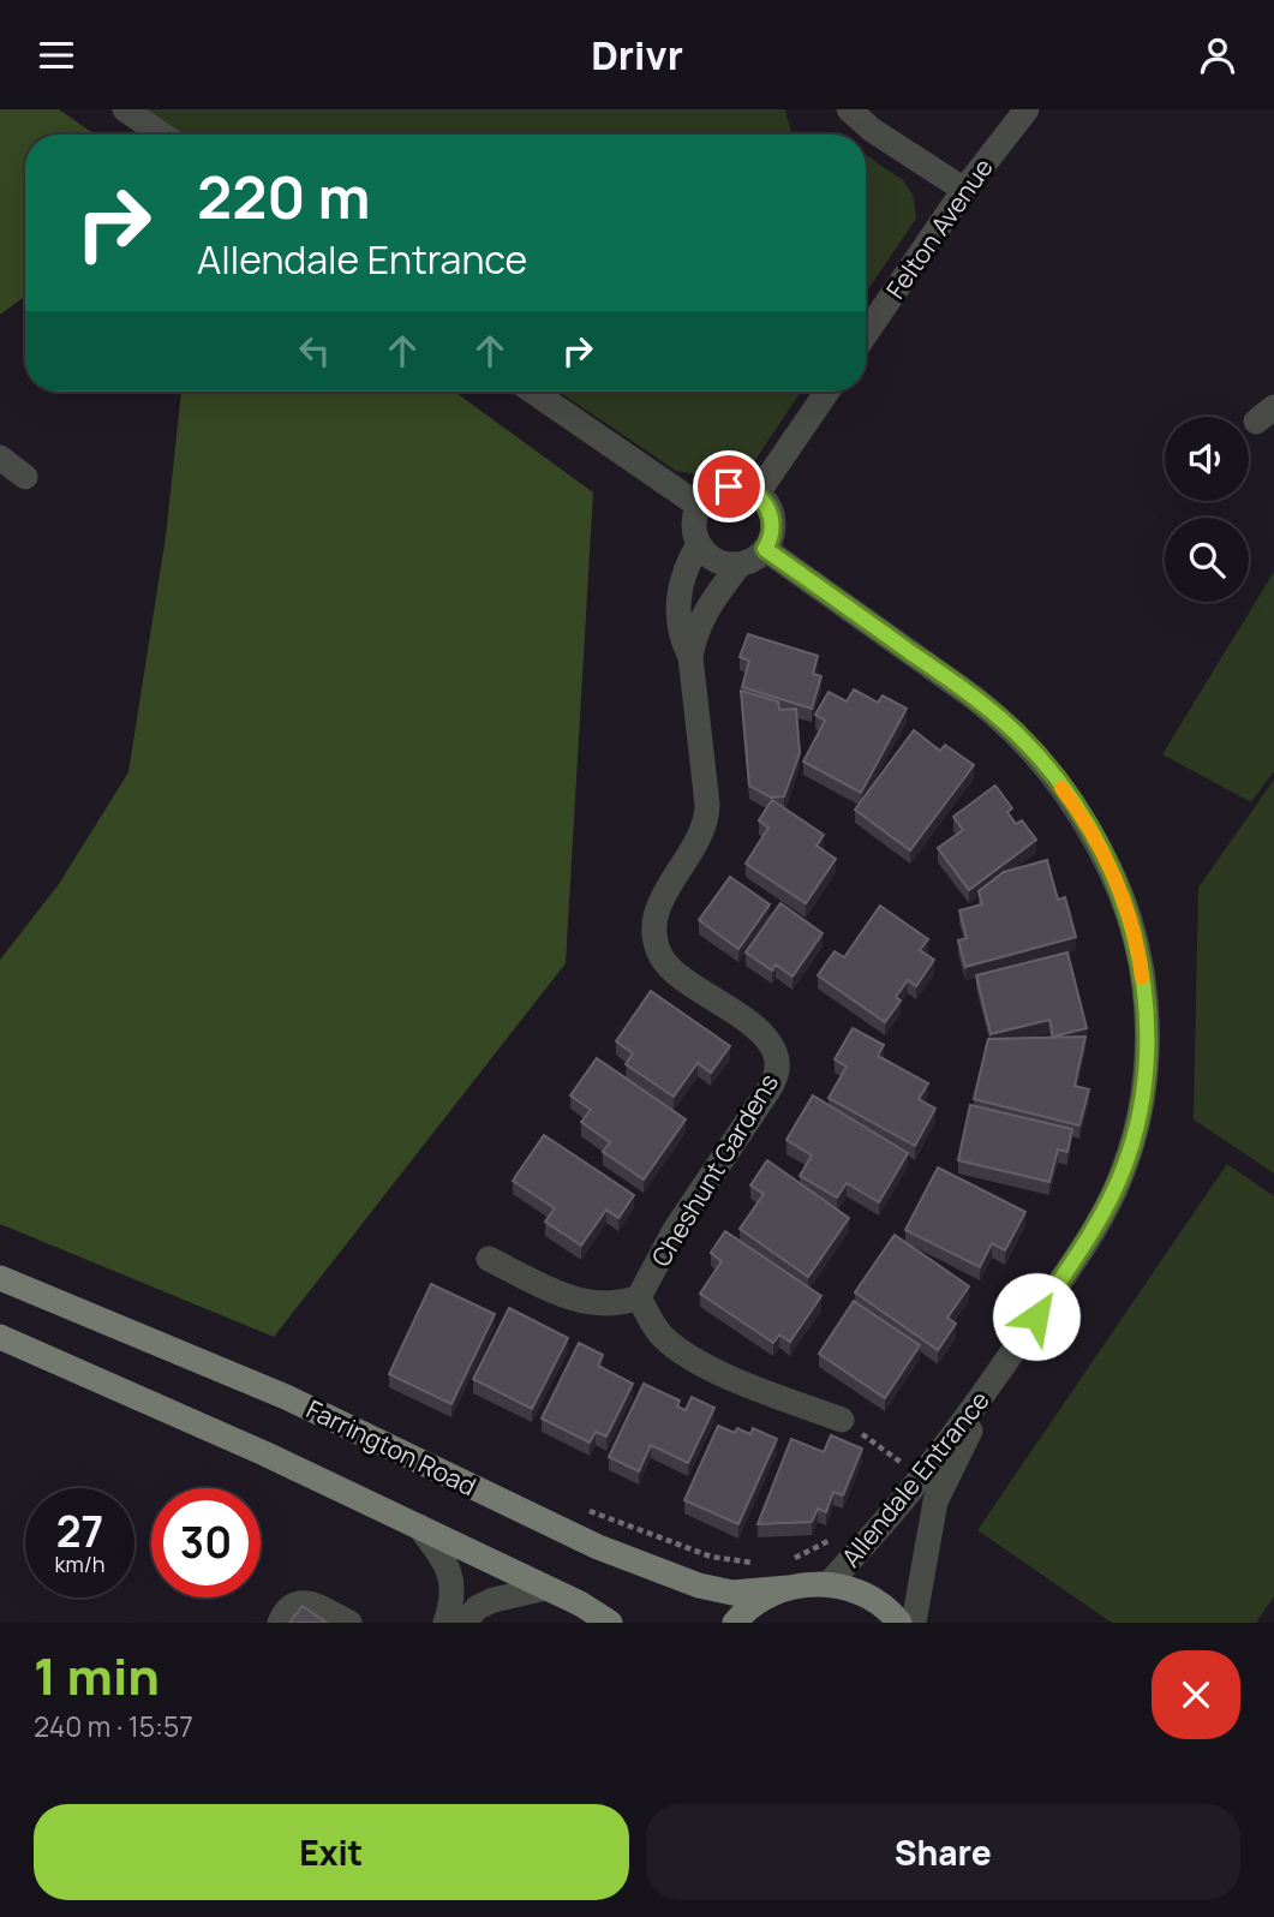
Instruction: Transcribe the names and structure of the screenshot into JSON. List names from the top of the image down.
{
  "streets": {
    "main road": ["Farrington Road"],
    "street": ["Felton Avenue", "Cheshunt Gardens", "Allendale Entrance"]
  },
  "crossings": [
    ["Farrington Road", "Allendale Entrance"]
  ],
  "page": {
    "header": "Drivr",
    "turn": ["220 m", "Allendale Entrance"],
    "speed": "27 km/h",
    "limit": "30",
    "heading": ["1 min", "240 m · 15:57"],
    "buttons": ["Exit", "Share"]
  }
}
